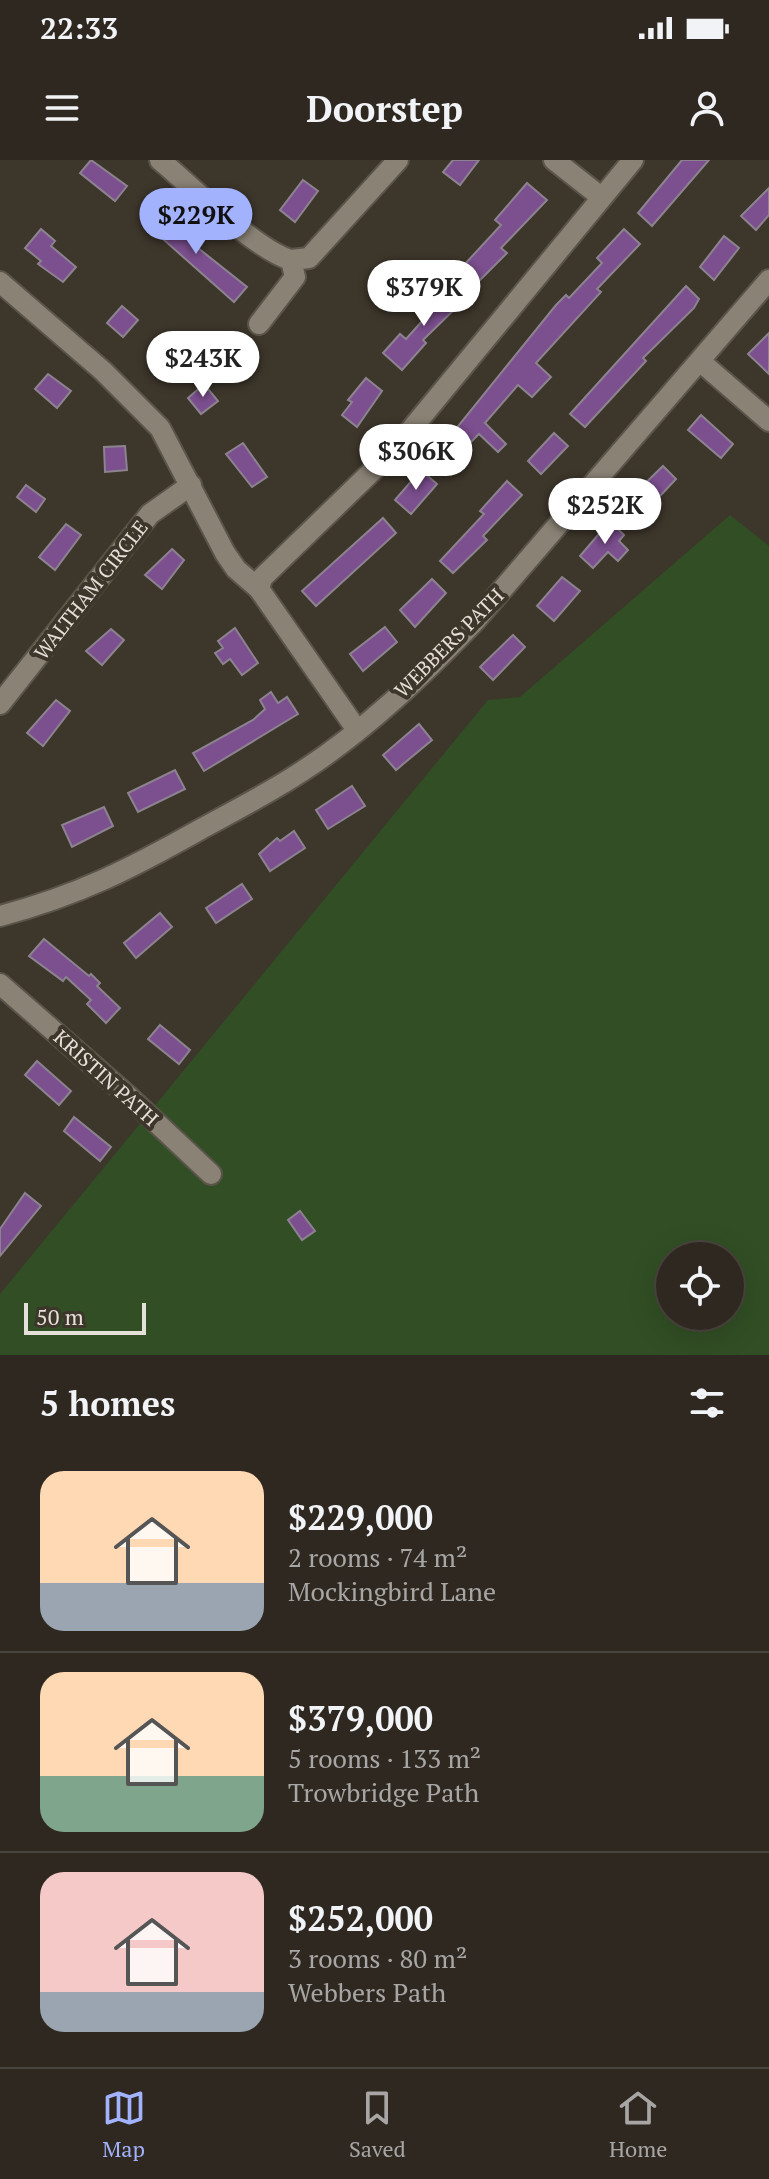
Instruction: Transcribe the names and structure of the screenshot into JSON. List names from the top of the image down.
{
  "streets": {
    "street": ["WALTHAM CIRCLE", "WEBBERS PATH", "KRISTIN PATH"]
  },
  "scale_bar": "50 m",
  "page": {
    "status": "22:33",
    "header": "Doorstep",
    "price": [
      "$229K",
      "$379K",
      "$243K",
      "$306K",
      "$252K"
    ],
    "scale": "50 m",
    "heading": "5 homes",
    "list": [
      {
        "name": "$229,000",
        "note": "2 rooms · 74 m² · Mockingbird Lane"
      },
      {
        "name": "$379,000",
        "note": "5 rooms · 133 m² · Trowbridge Path"
      },
      {
        "name": "$252,000",
        "note": "3 rooms · 80 m² · Webbers Path"
      }
    ],
    "tabs": ["Map", "Saved", "Home"]
  }
}
